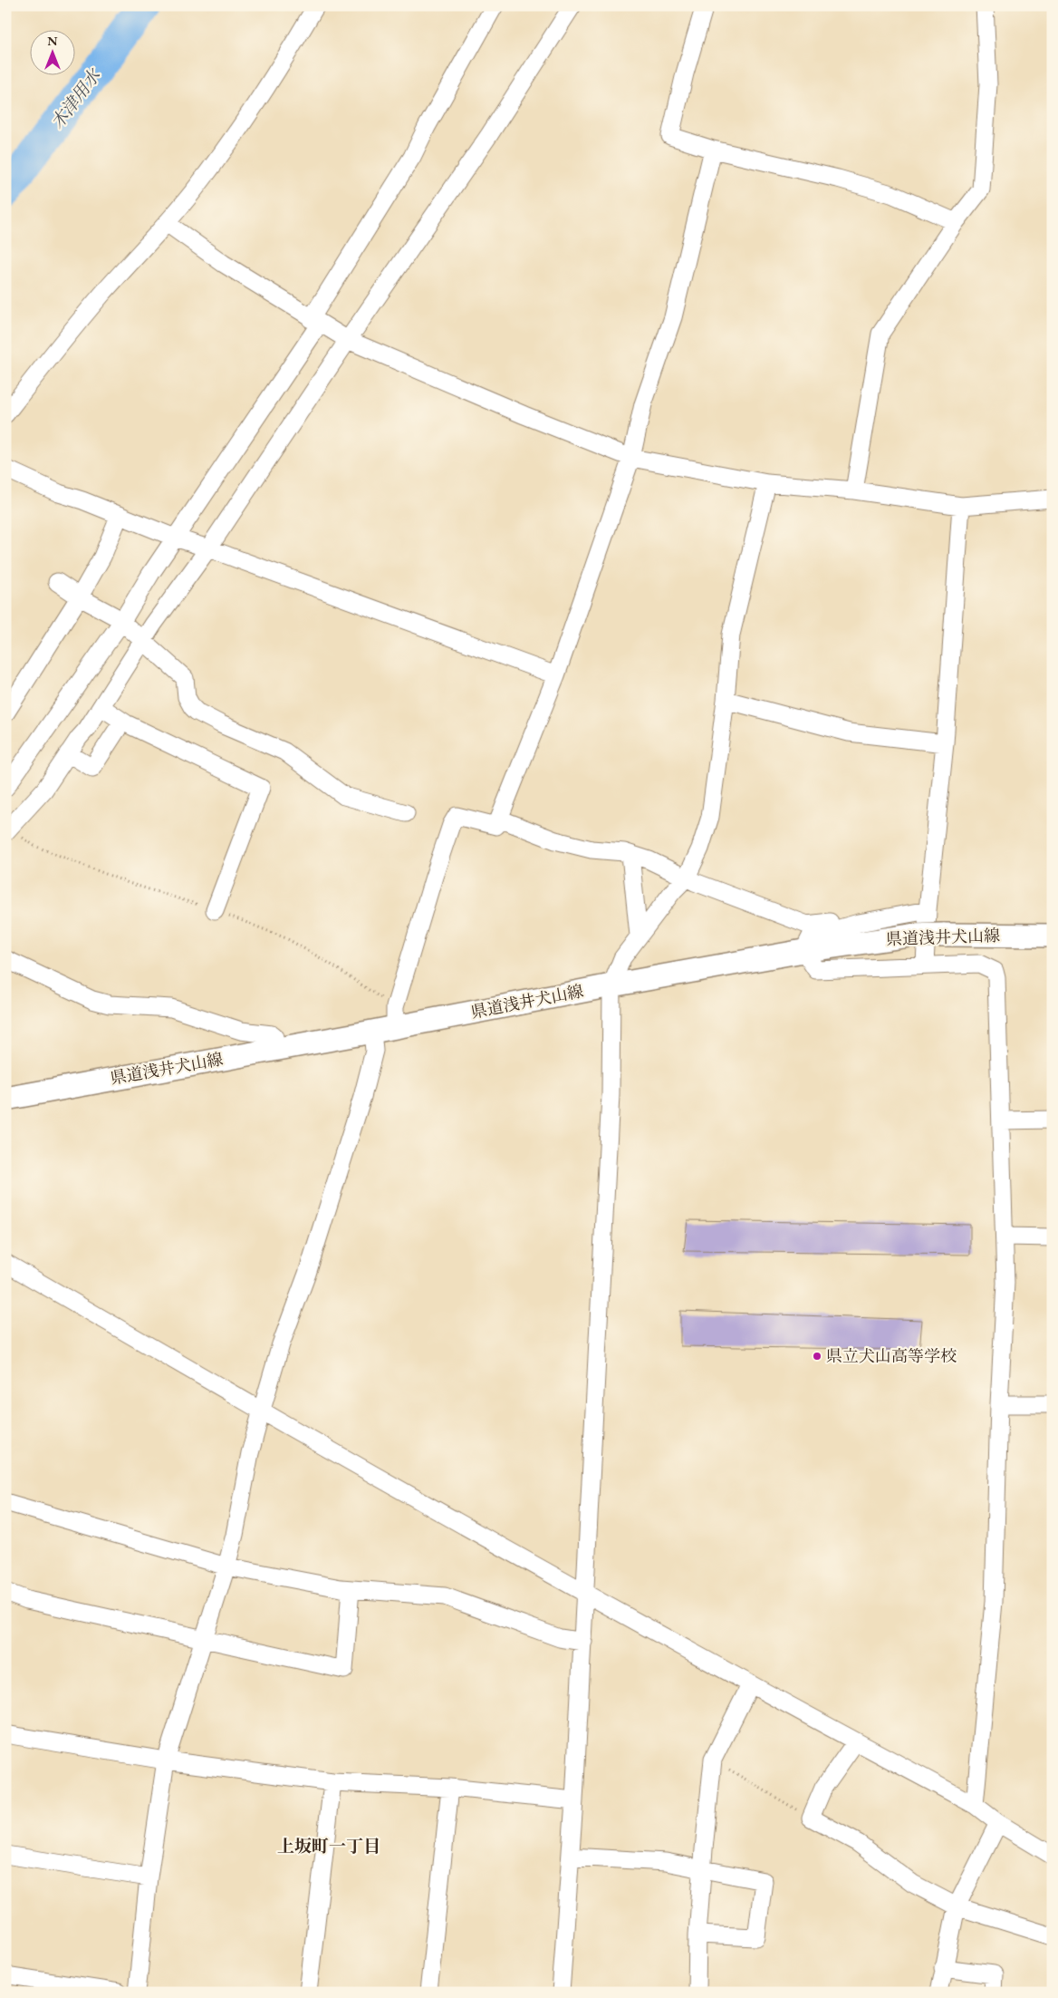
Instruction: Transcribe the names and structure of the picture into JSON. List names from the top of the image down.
{
  "streets": {
    "main road": ["県道浅井犬山線"]
  },
  "districts": ["上坂町一丁目"],
  "water": ["木津用水"],
  "places": ["県立犬山高等学校"],
  "north": "top"
}
